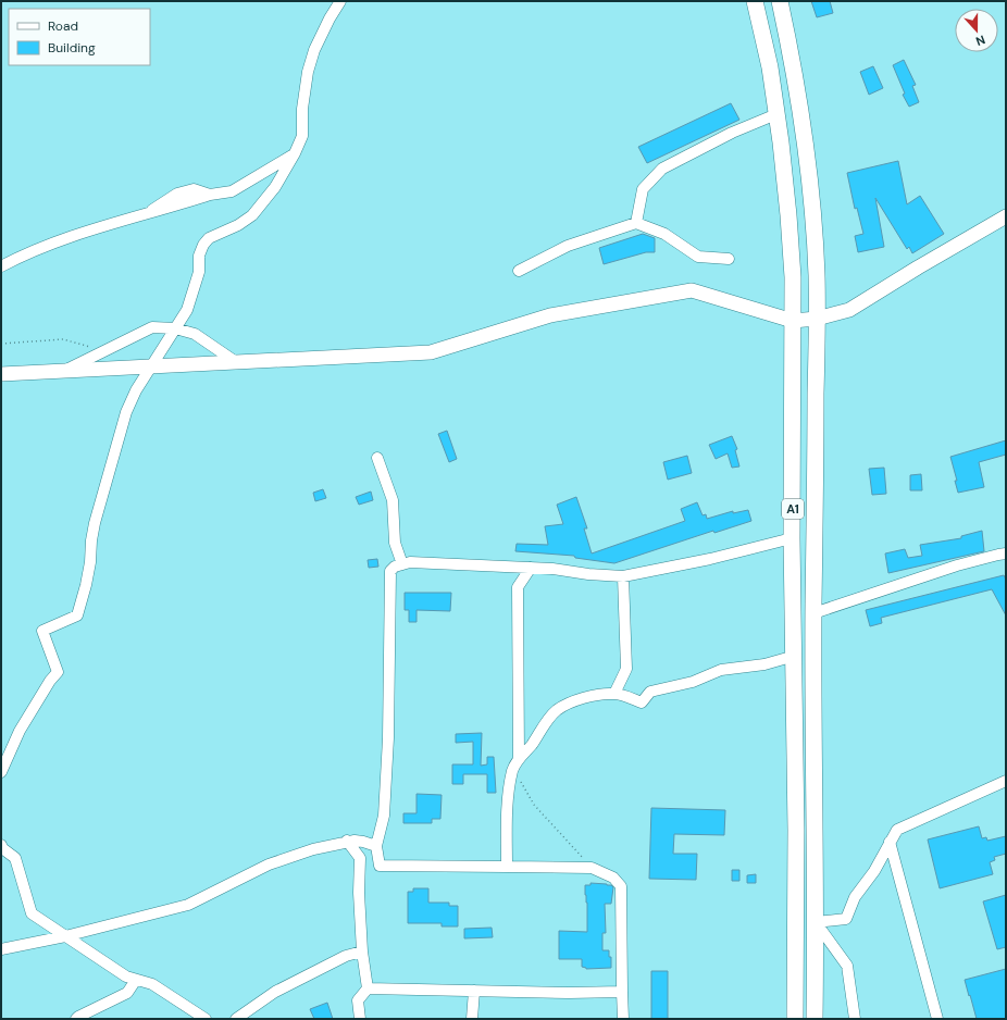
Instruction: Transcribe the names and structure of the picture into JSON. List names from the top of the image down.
{
  "streets": {
    "highway": ["A1"]
  },
  "legend": ["Road", "Building"],
  "north": "bottom"
}
